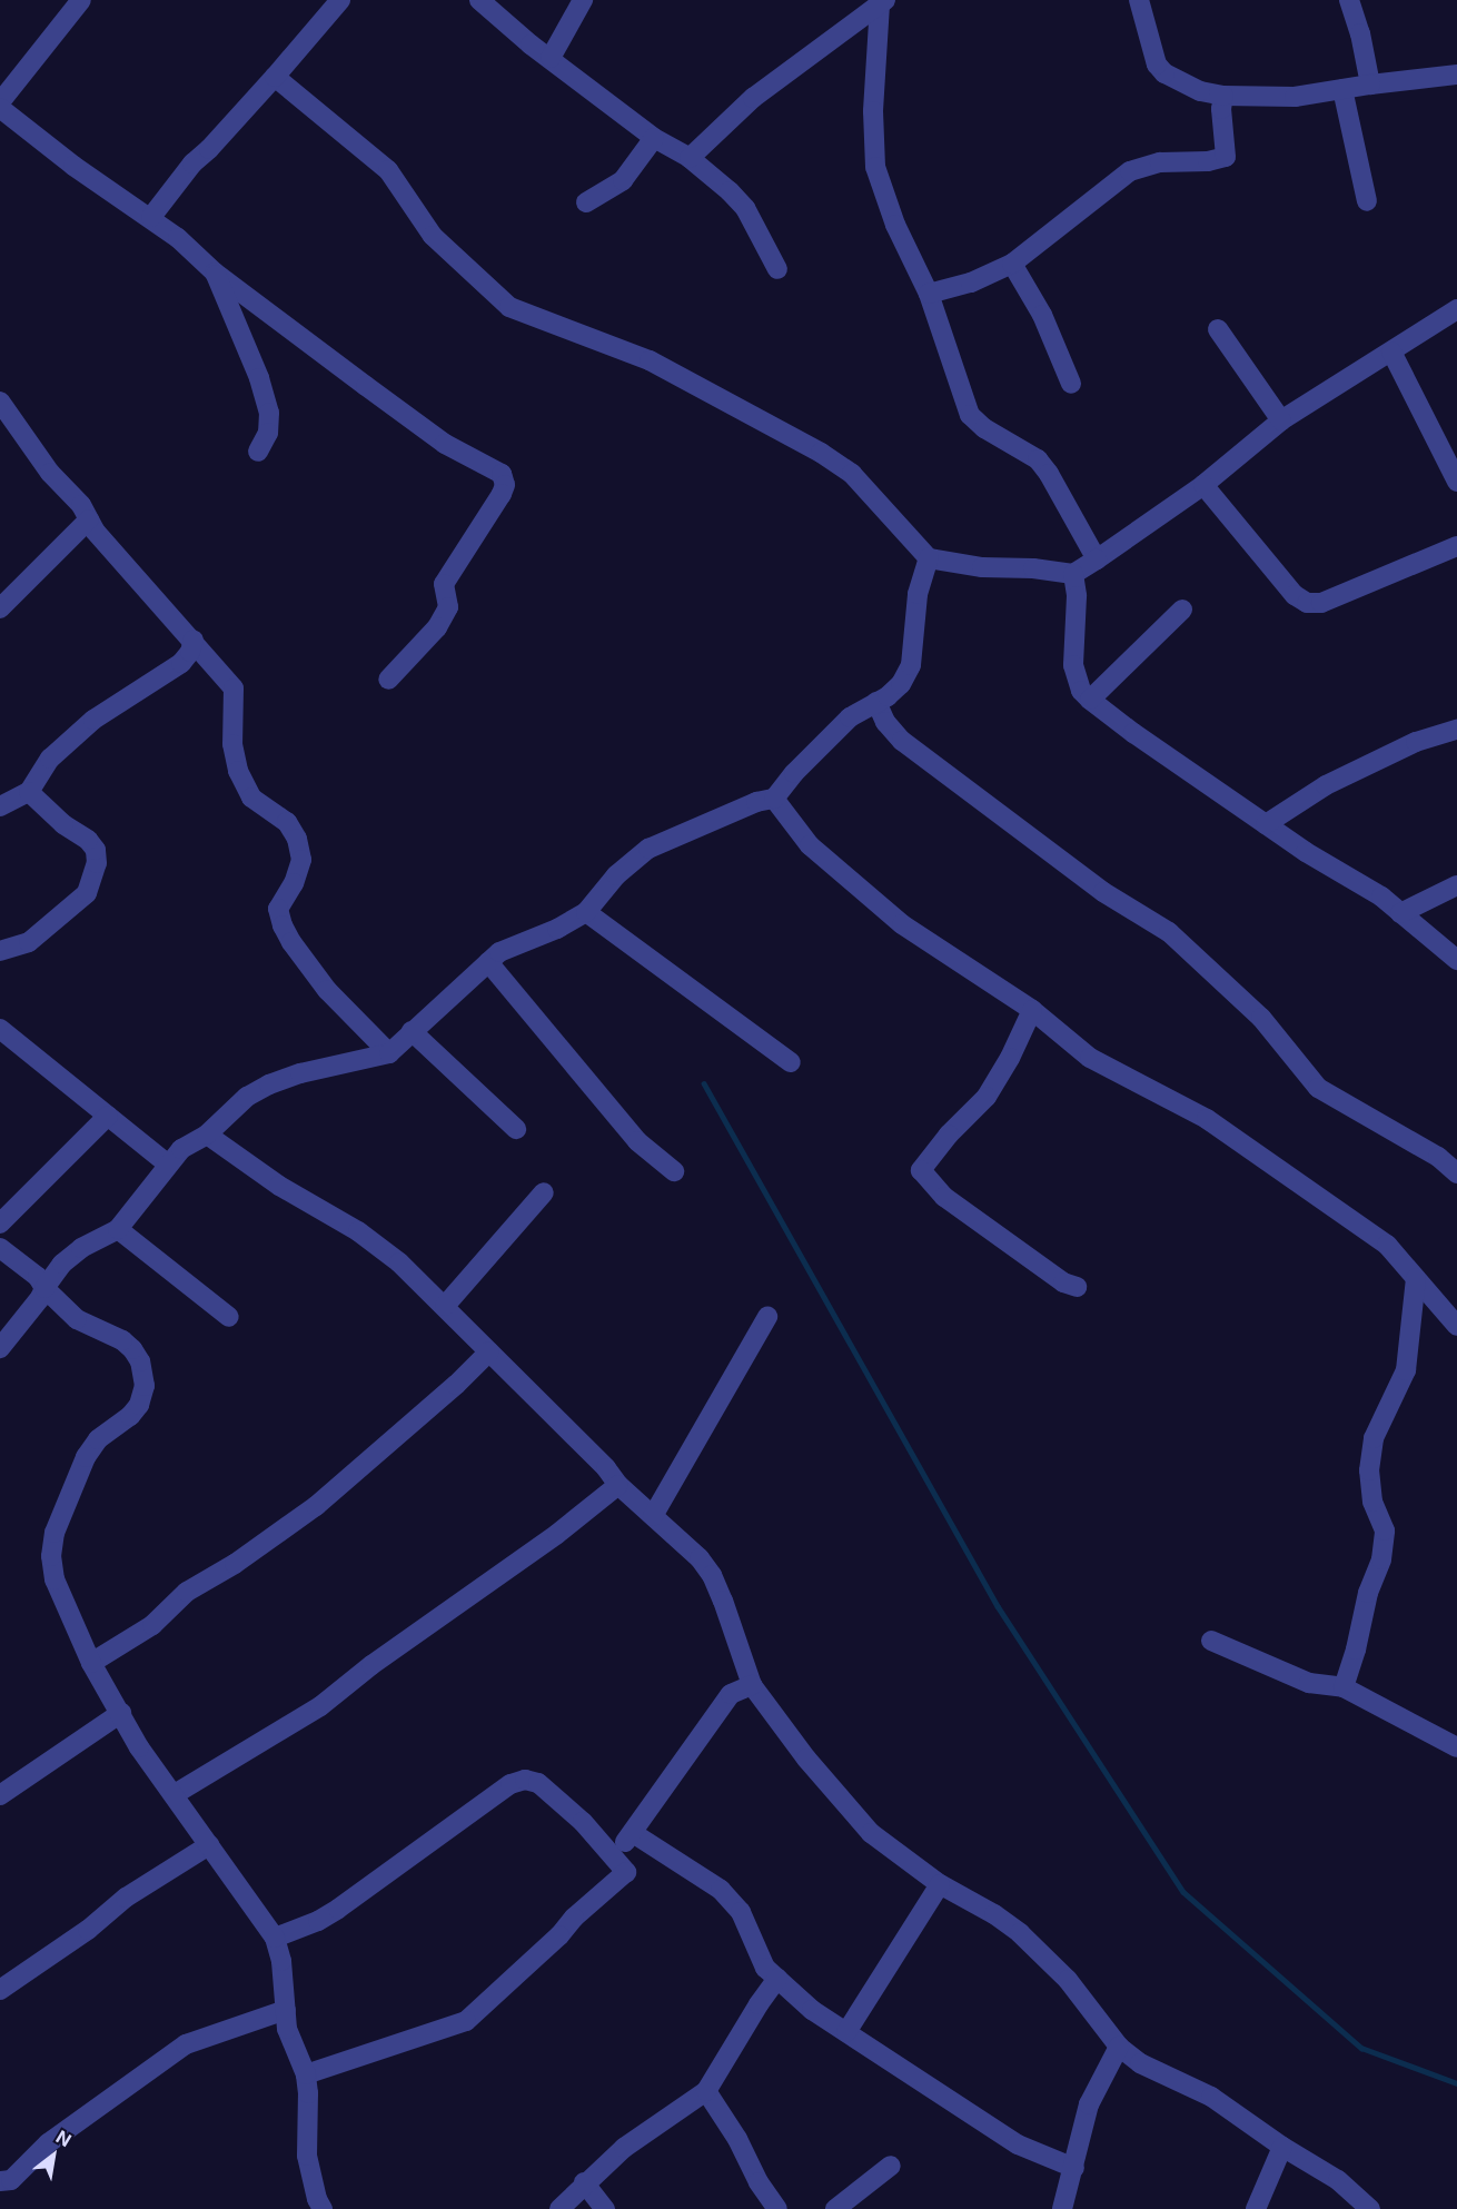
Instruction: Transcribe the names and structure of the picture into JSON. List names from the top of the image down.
{
  "north": "top right"
}
